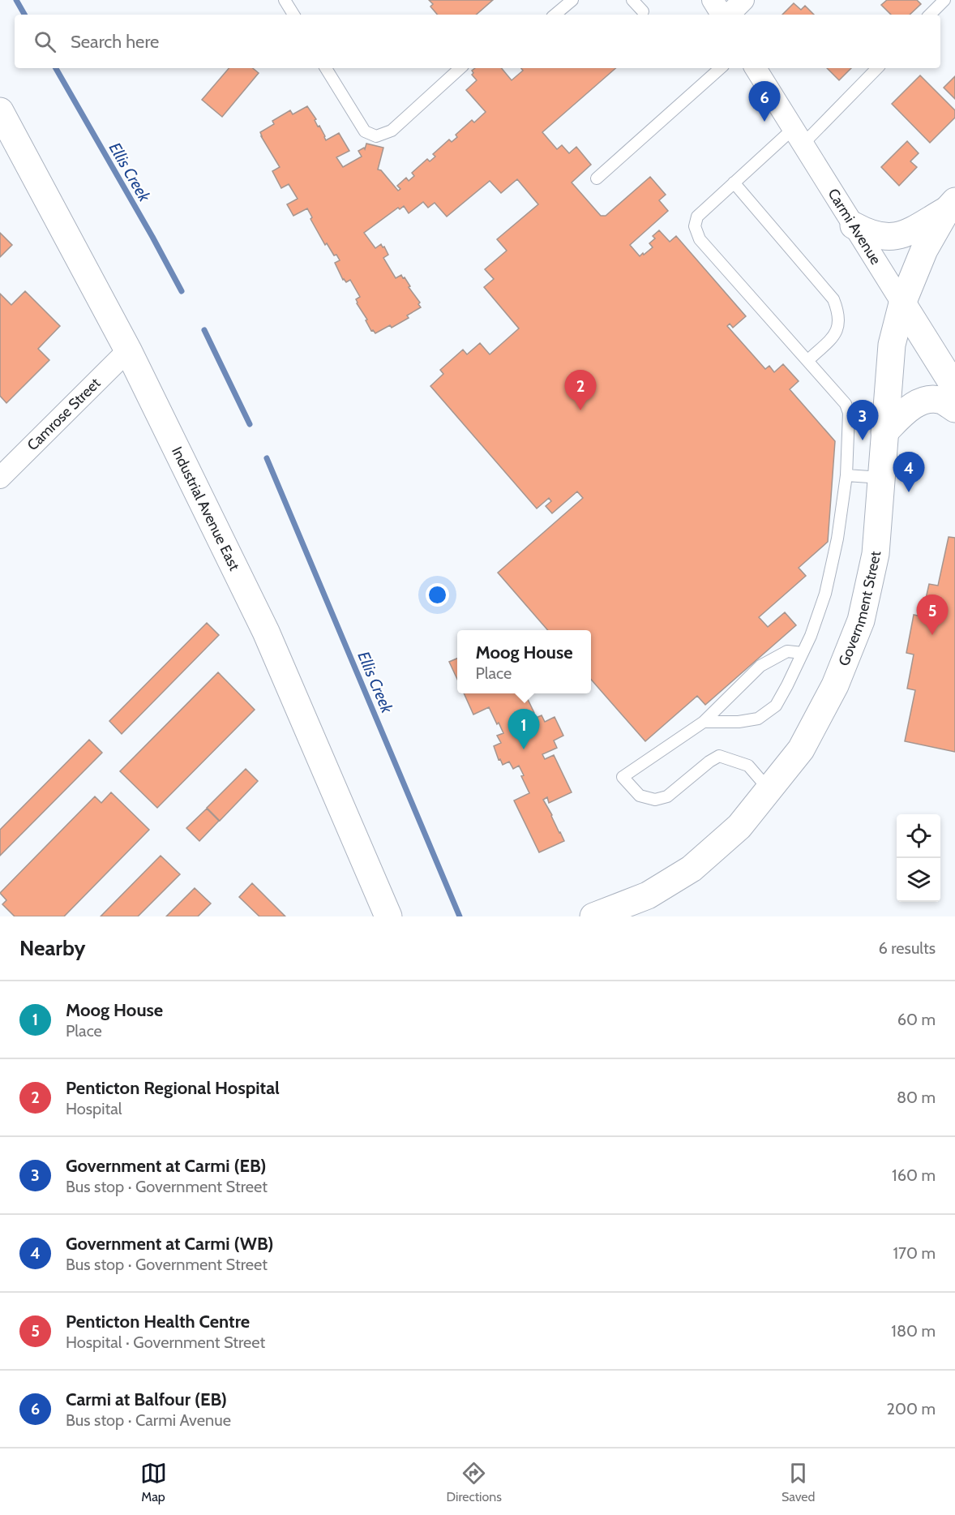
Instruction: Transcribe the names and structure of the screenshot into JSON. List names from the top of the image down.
{
  "streets": {
    "street": [
      "Carmi Avenue",
      "Camrose Street",
      "Industrial Avenue East",
      "Government Street"
    ]
  },
  "crossings": [
    ["Carmi Avenue", "Government Street"],
    ["Camrose Street", "Industrial Avenue East"]
  ],
  "water": ["Ellis Creek"],
  "page": {
    "search": "Search here",
    "pins": [
      "6",
      "2",
      "3",
      "4",
      "5",
      "1"
    ],
    "popup": ["Moog House", "Place"],
    "heading": ["Nearby", "6 results"],
    "list": [
      {
        "mark": "1",
        "name": "Moog House",
        "note": "Place",
        "value": "60 m"
      },
      {
        "mark": "2",
        "name": "Penticton Regional Hospital",
        "note": "Hospital",
        "value": "80 m"
      },
      {
        "mark": "3",
        "name": "Government at Carmi (EB)",
        "note": "Bus stop · Government Street",
        "value": "160 m"
      },
      {
        "mark": "4",
        "name": "Government at Carmi (WB)",
        "note": "Bus stop · Government Street",
        "value": "170 m"
      },
      {
        "mark": "5",
        "name": "Penticton Health Centre",
        "note": "Hospital · Government Street",
        "value": "180 m"
      },
      {
        "mark": "6",
        "name": "Carmi at Balfour (EB)",
        "note": "Bus stop · Carmi Avenue",
        "value": "200 m"
      }
    ],
    "nav": ["Map", "Directions", "Saved"]
  }
}
